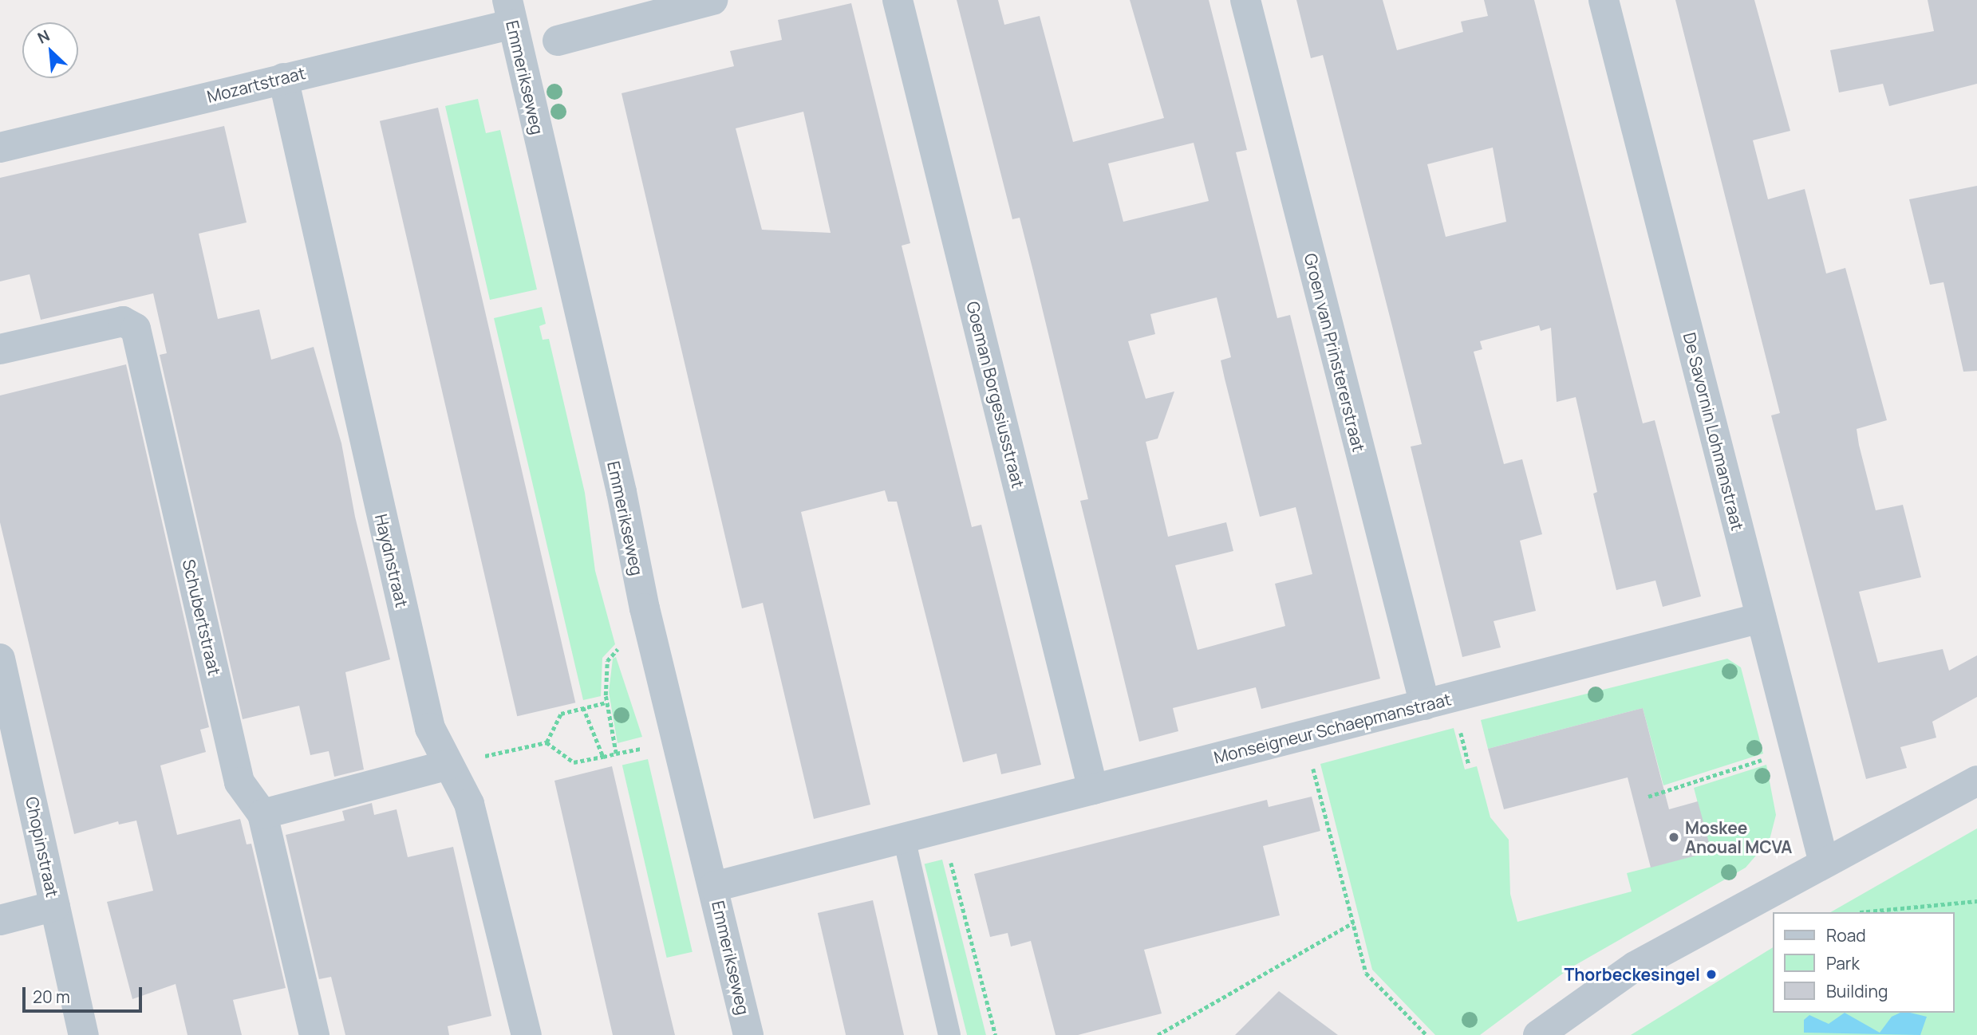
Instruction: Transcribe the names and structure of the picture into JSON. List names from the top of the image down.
{
  "streets": {
    "street": [
      "Emmerikseweg",
      "Mozartstraat",
      "Groen van Prinstererstraat",
      "Goeman Borgesiusstraat",
      "De Savornin Lohmanstraat",
      "Haydnstraat",
      "Schubertstraat",
      "Monseigneur Schaepmanstraat",
      "Chopinstraat"
    ]
  },
  "crossings": [
    ["Emmerikseweg", "Mozartstraat"],
    ["Emmerikseweg", "Monseigneur Schaepmanstraat"],
    ["Mozartstraat", "Haydnstraat"],
    ["Groen van Prinstererstraat", "Monseigneur Schaepmanstraat"],
    ["Goeman Borgesiusstraat", "Monseigneur Schaepmanstraat"],
    ["De Savornin Lohmanstraat", "Monseigneur Schaepmanstraat"]
  ],
  "places": ["Moskee Anoual MCVA", "Thorbeckesingel"],
  "legend": ["Road", "Park", "Building"],
  "scale_bar": "20 m",
  "north": "top left"
}
